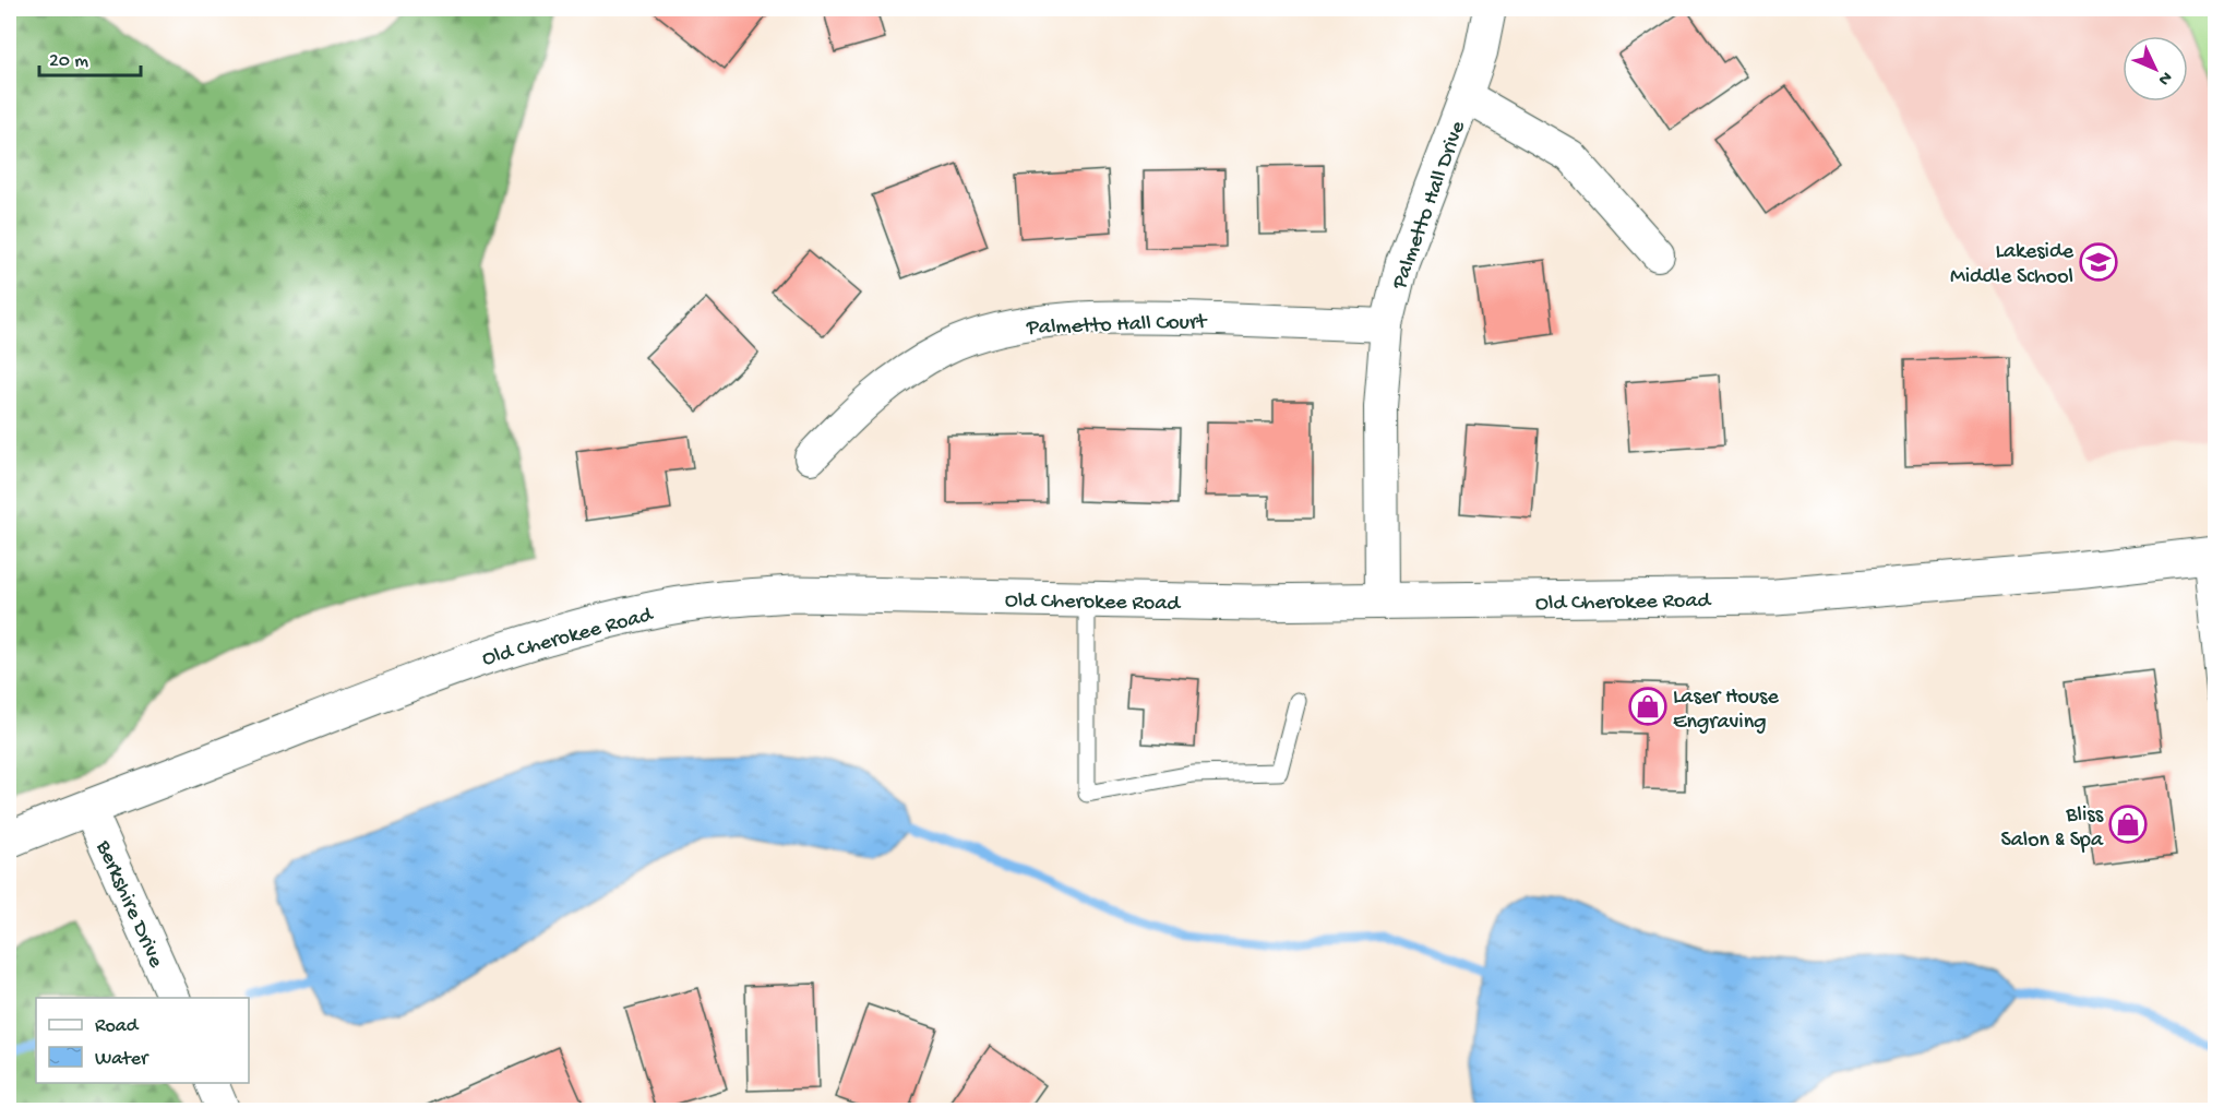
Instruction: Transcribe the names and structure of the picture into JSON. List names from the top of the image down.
{
  "streets": {
    "street": [
      "Palmetto Hall Drive",
      "Palmetto Hall Court",
      "Old Cherokee Road",
      "Berkshire Drive"
    ]
  },
  "crossings": [
    ["Palmetto Hall Drive", "Palmetto Hall Court"],
    ["Palmetto Hall Drive", "Old Cherokee Road"],
    ["Old Cherokee Road", "Berkshire Drive"]
  ],
  "places": {
    "school or university": ["Lakeside Middle School"],
    "shop": ["Laser House Engraving", "Bliss Salon & Spa"]
  },
  "legend": ["Road", "Water"],
  "scale_bar": "20 m",
  "north": "bottom right"
}
